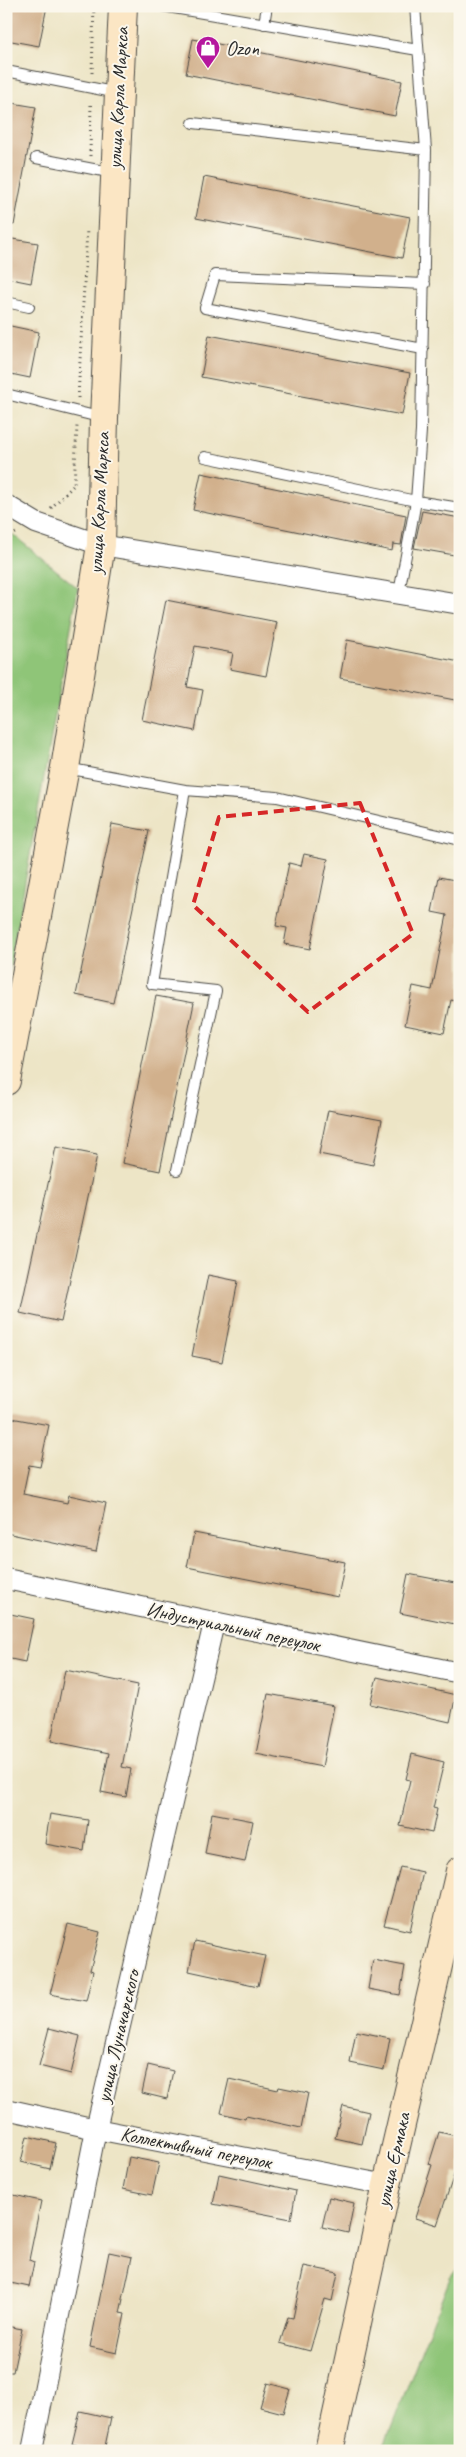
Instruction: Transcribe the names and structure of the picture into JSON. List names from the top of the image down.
{
  "streets": {
    "main road": ["улица Карла Маркса", "улица Ермака"],
    "street": ["Индустриальный переулок", "улица Луначарского", "Коллективный переулок"]
  },
  "crossings": [
    ["Индустриальный переулок", "улица Луначарского"],
    ["улица Луначарского", "Коллективный переулок"],
    ["Коллективный переулок", "улица Ермака"]
  ],
  "places": {
    "shop": ["Ozon"]
  }
}
